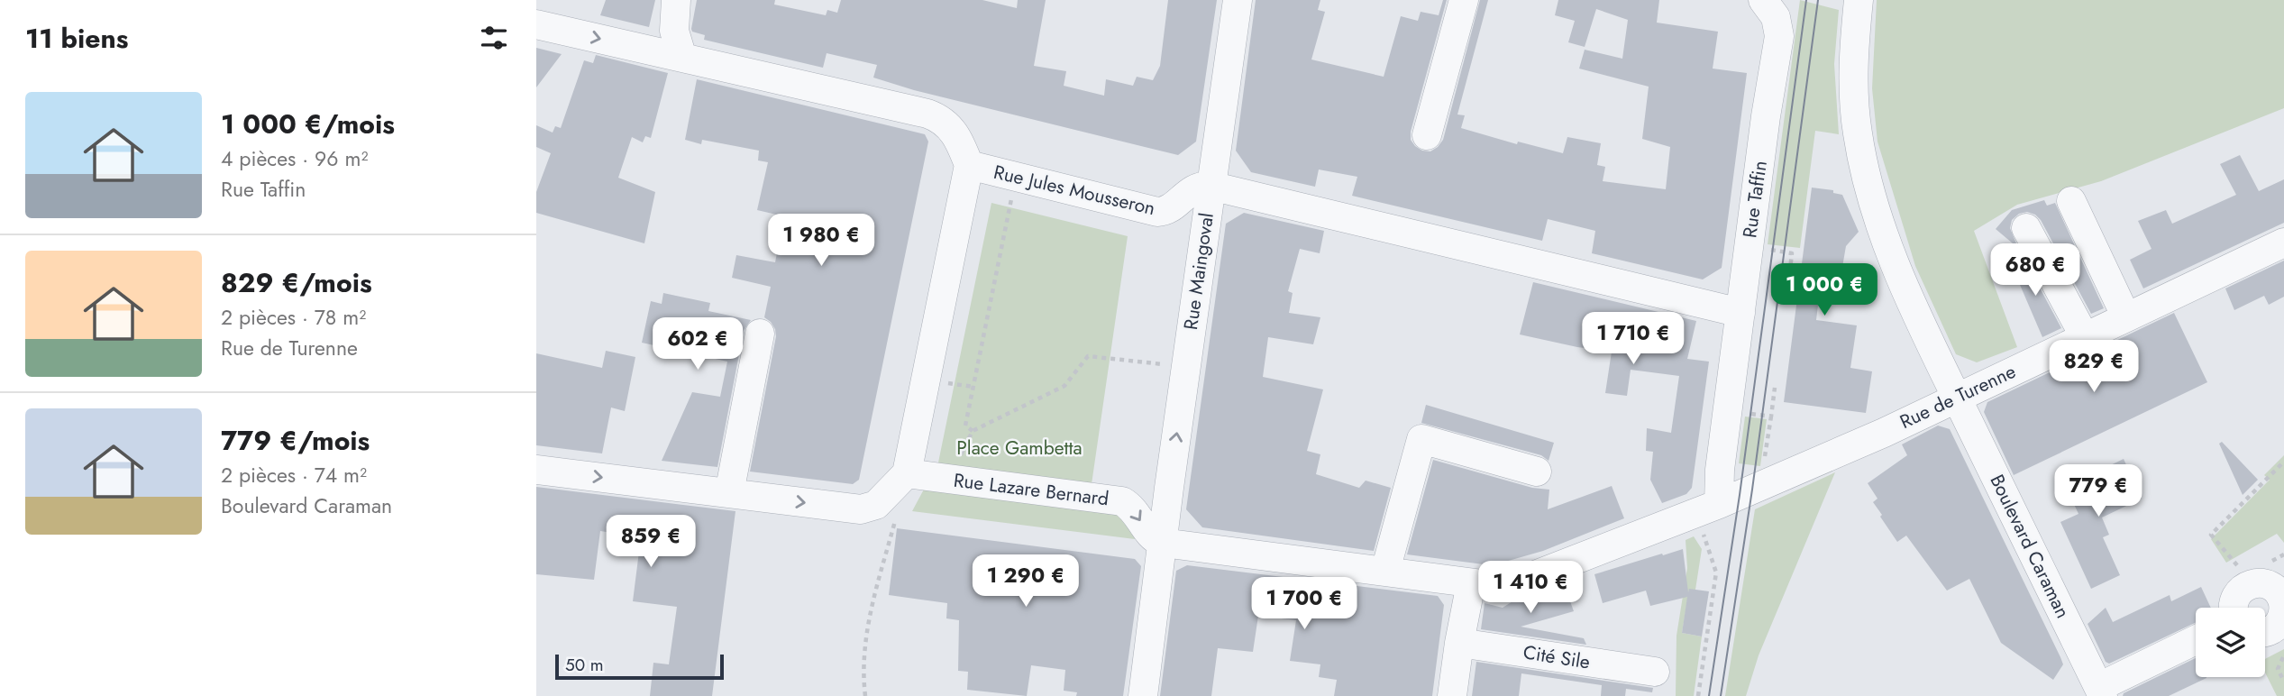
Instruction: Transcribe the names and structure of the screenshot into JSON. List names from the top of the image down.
{
  "streets": {
    "street": [
      "Rue Jules Mousseron",
      "Rue Taffin",
      "Rue Maingoval",
      "Rue de Turenne",
      "Rue Lazare Bernard",
      "Boulevard Caraman",
      "Cité Sile"
    ]
  },
  "crossings": [
    ["Rue Jules Mousseron", "Rue Maingoval"],
    ["Rue Taffin", "Rue de Turenne"],
    ["Rue Maingoval", "Rue Lazare Bernard"],
    ["Rue de Turenne", "Boulevard Caraman"]
  ],
  "one_way": ["Rue Lazare Bernard"],
  "parks": ["Place Gambetta"],
  "scale_bar": "50 m",
  "page": {
    "heading": "11 biens",
    "list": [
      {
        "name": "1 000 €/mois",
        "note": "4 pièces · 96 m² · Rue Taffin"
      },
      {
        "name": "829 €/mois",
        "note": "2 pièces · 78 m² · Rue de Turenne"
      },
      {
        "name": "779 €/mois",
        "note": "2 pièces · 74 m² · Boulevard Caraman"
      }
    ],
    "price": [
      "1 980 €",
      "680 €",
      "1 000 €",
      "1 710 €",
      "602 €",
      "829 €",
      "779 €",
      "859 €",
      "1 290 €",
      "1 410 €",
      "1 700 €"
    ],
    "scale": "50 m"
  }
}
